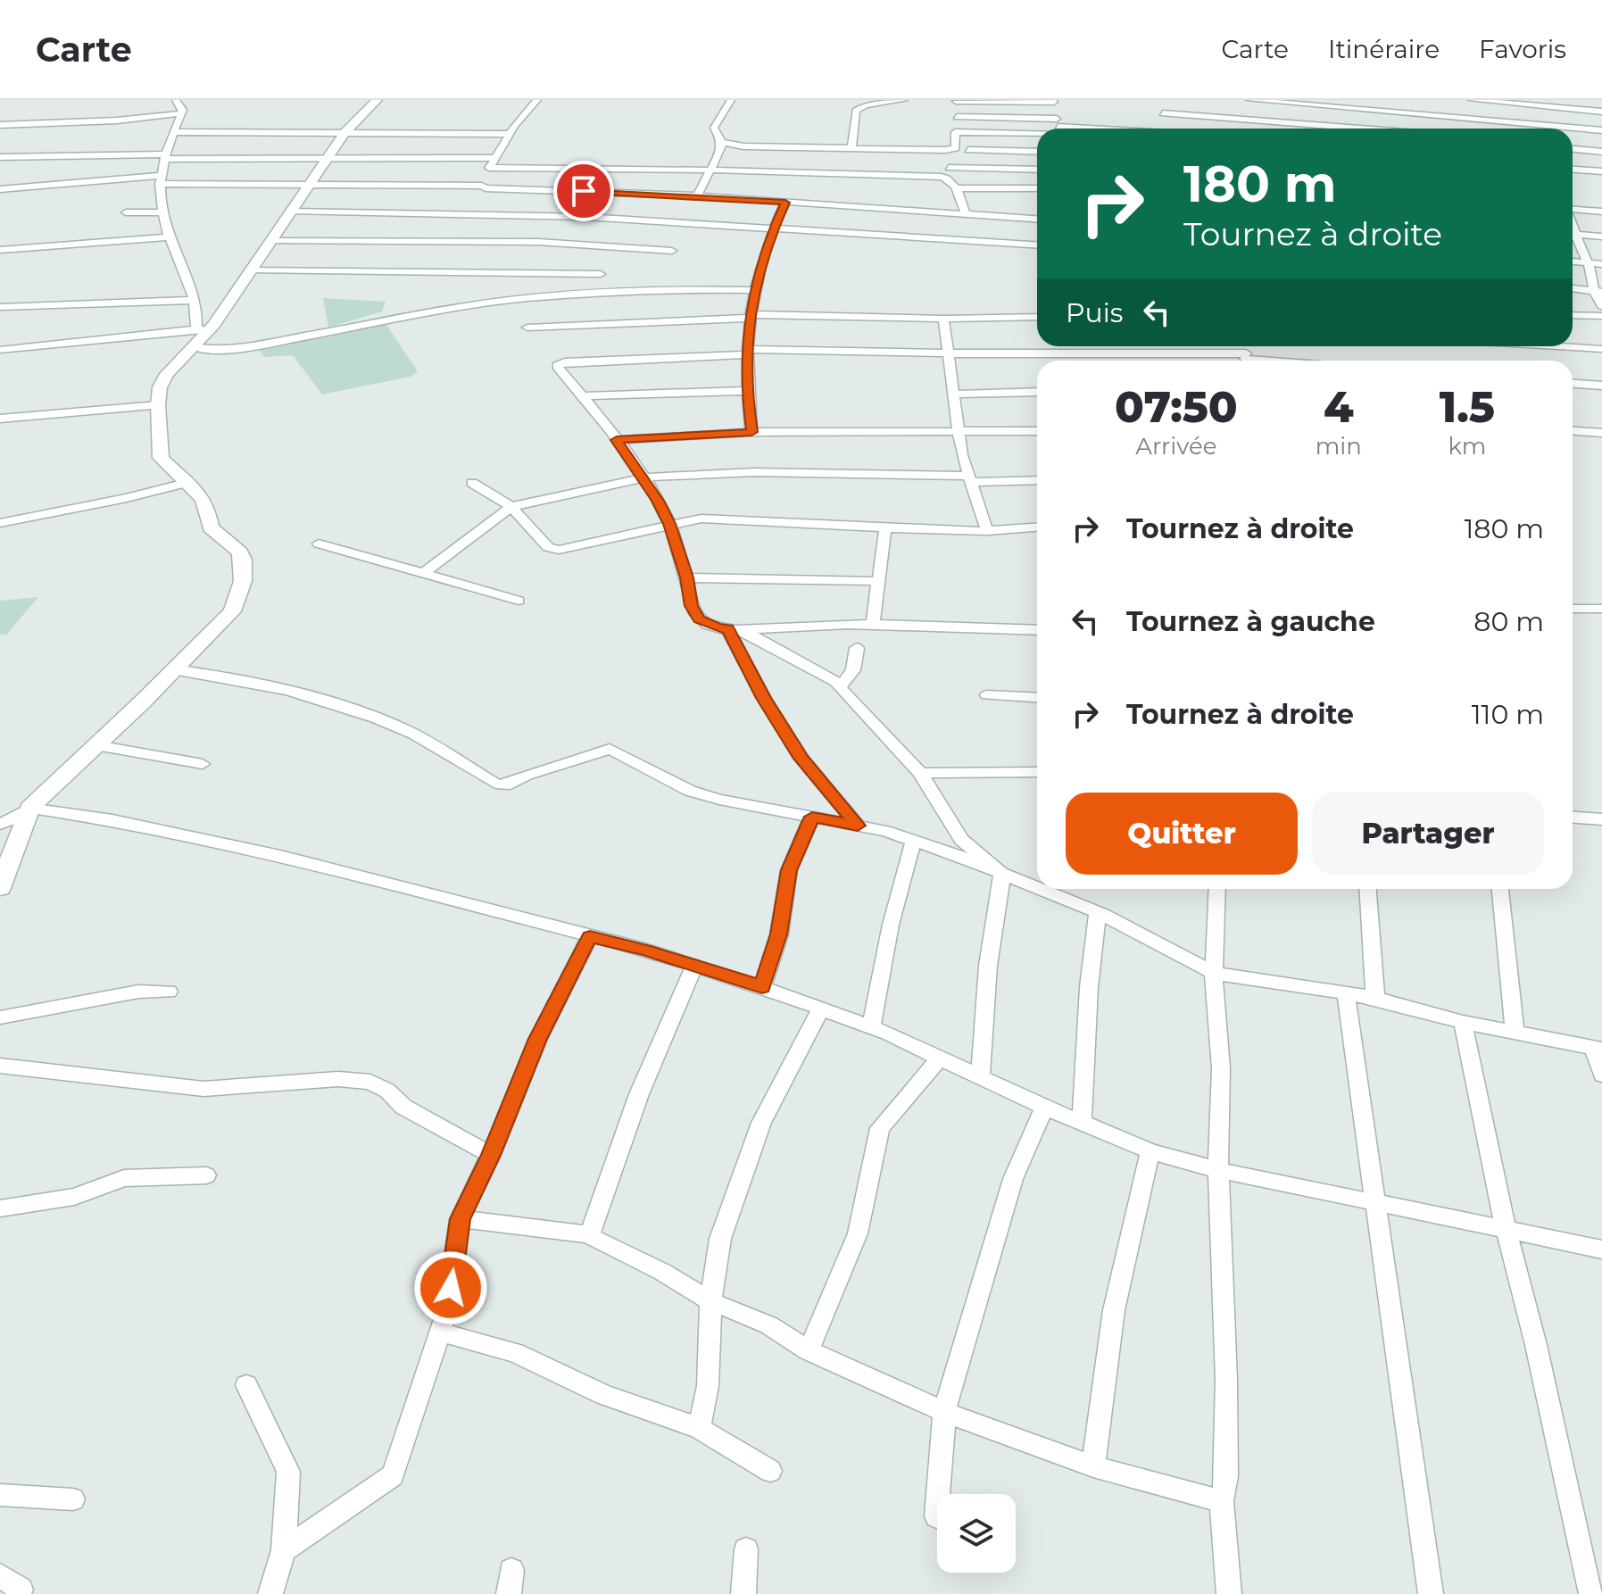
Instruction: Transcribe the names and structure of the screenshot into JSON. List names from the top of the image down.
{
  "page": {
    "header": "Carte",
    "nav": ["Carte", "Itinéraire", "Favoris"],
    "turn": ["180 m", "Tournez à droite"],
    "then": "Puis",
    "eta": [
      "07:50",
      "Arrivée",
      "4",
      "min",
      "1.5",
      "km"
    ],
    "list": [
      {
        "name": "Tournez à droite",
        "value": "180 m"
      },
      {
        "name": "Tournez à gauche",
        "value": "80 m"
      },
      {
        "name": "Tournez à droite",
        "value": "110 m"
      }
    ],
    "buttons": ["Quitter", "Partager"]
  }
}
